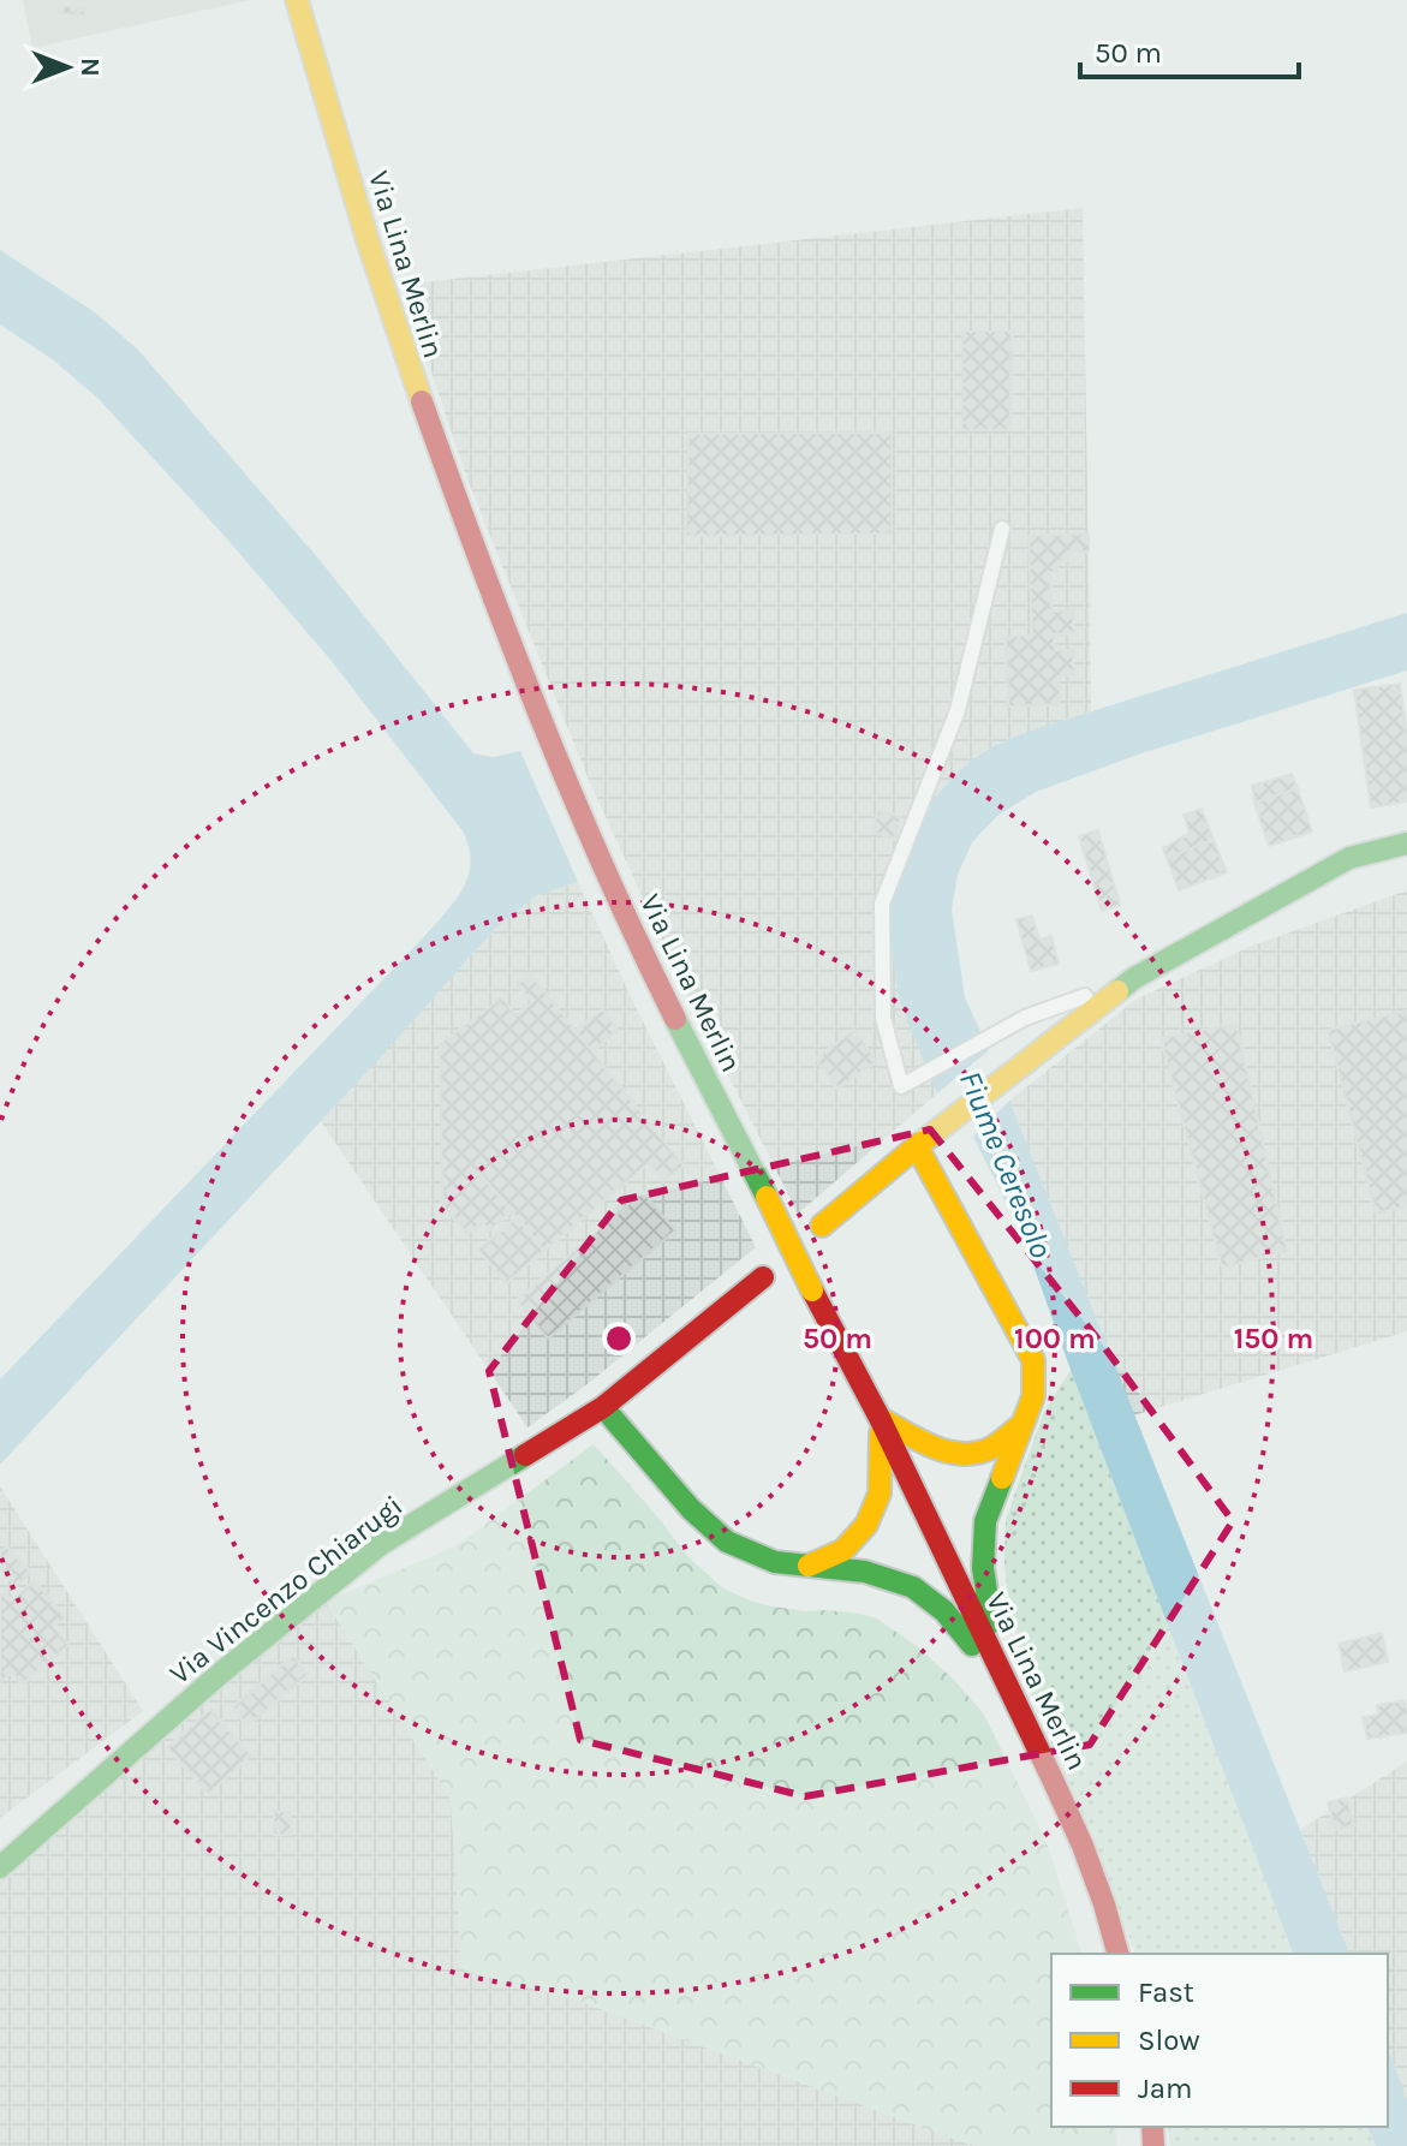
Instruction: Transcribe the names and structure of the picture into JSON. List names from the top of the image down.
{
  "streets": {
    "main road": ["Via Lina Merlin", "Via Vincenzo Chiarugi"]
  },
  "water": ["Fiume Ceresolo"],
  "legend": ["Fast", "Slow", "Jam"],
  "scale_bar": "50 m",
  "north": "right",
  "rings": ["50 m", "100 m", "150 m"]
}
